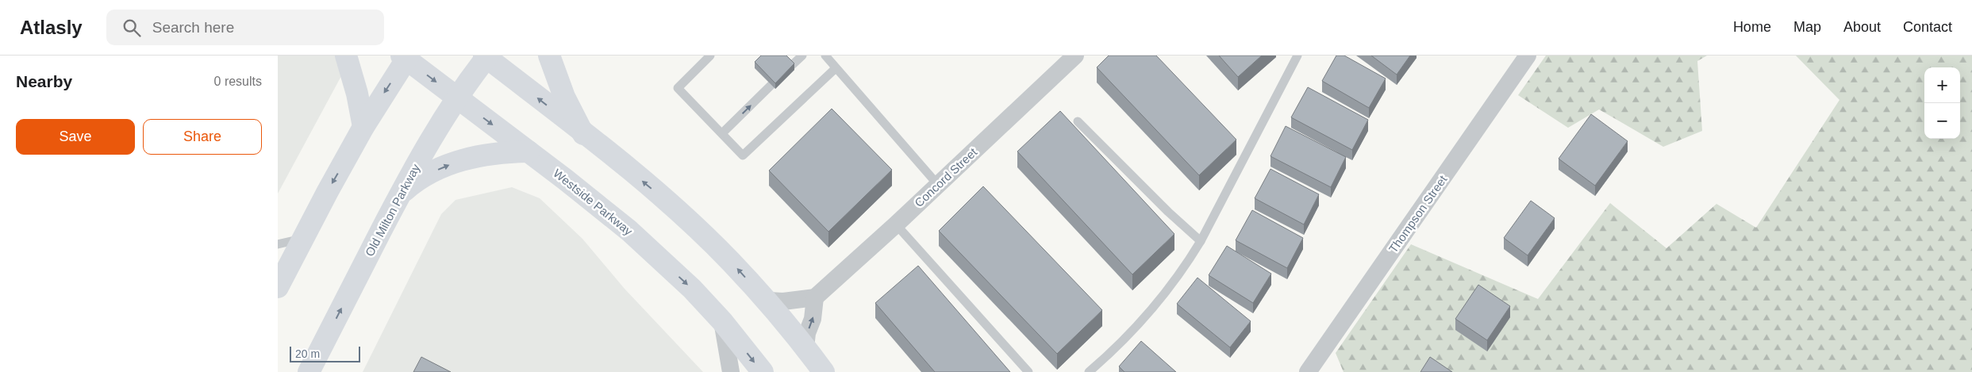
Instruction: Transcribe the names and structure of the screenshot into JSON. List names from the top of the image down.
{
  "streets": {
    "main road": ["Westside Parkway", "Old Milton Parkway"],
    "street": ["Concord Street", "Thompson Street"]
  },
  "crossings": [
    ["Westside Parkway", "Old Milton Parkway"]
  ],
  "scale_bar": "20 m",
  "page": {
    "header": "Atlasly",
    "search": "Search here",
    "nav": [
      "Home",
      "Map",
      "About",
      "Contact"
    ],
    "heading": ["Nearby", "0 results"],
    "map_buttons": ["+", "−"],
    "buttons": ["Save", "Share"],
    "scale": "20 m"
  }
}
